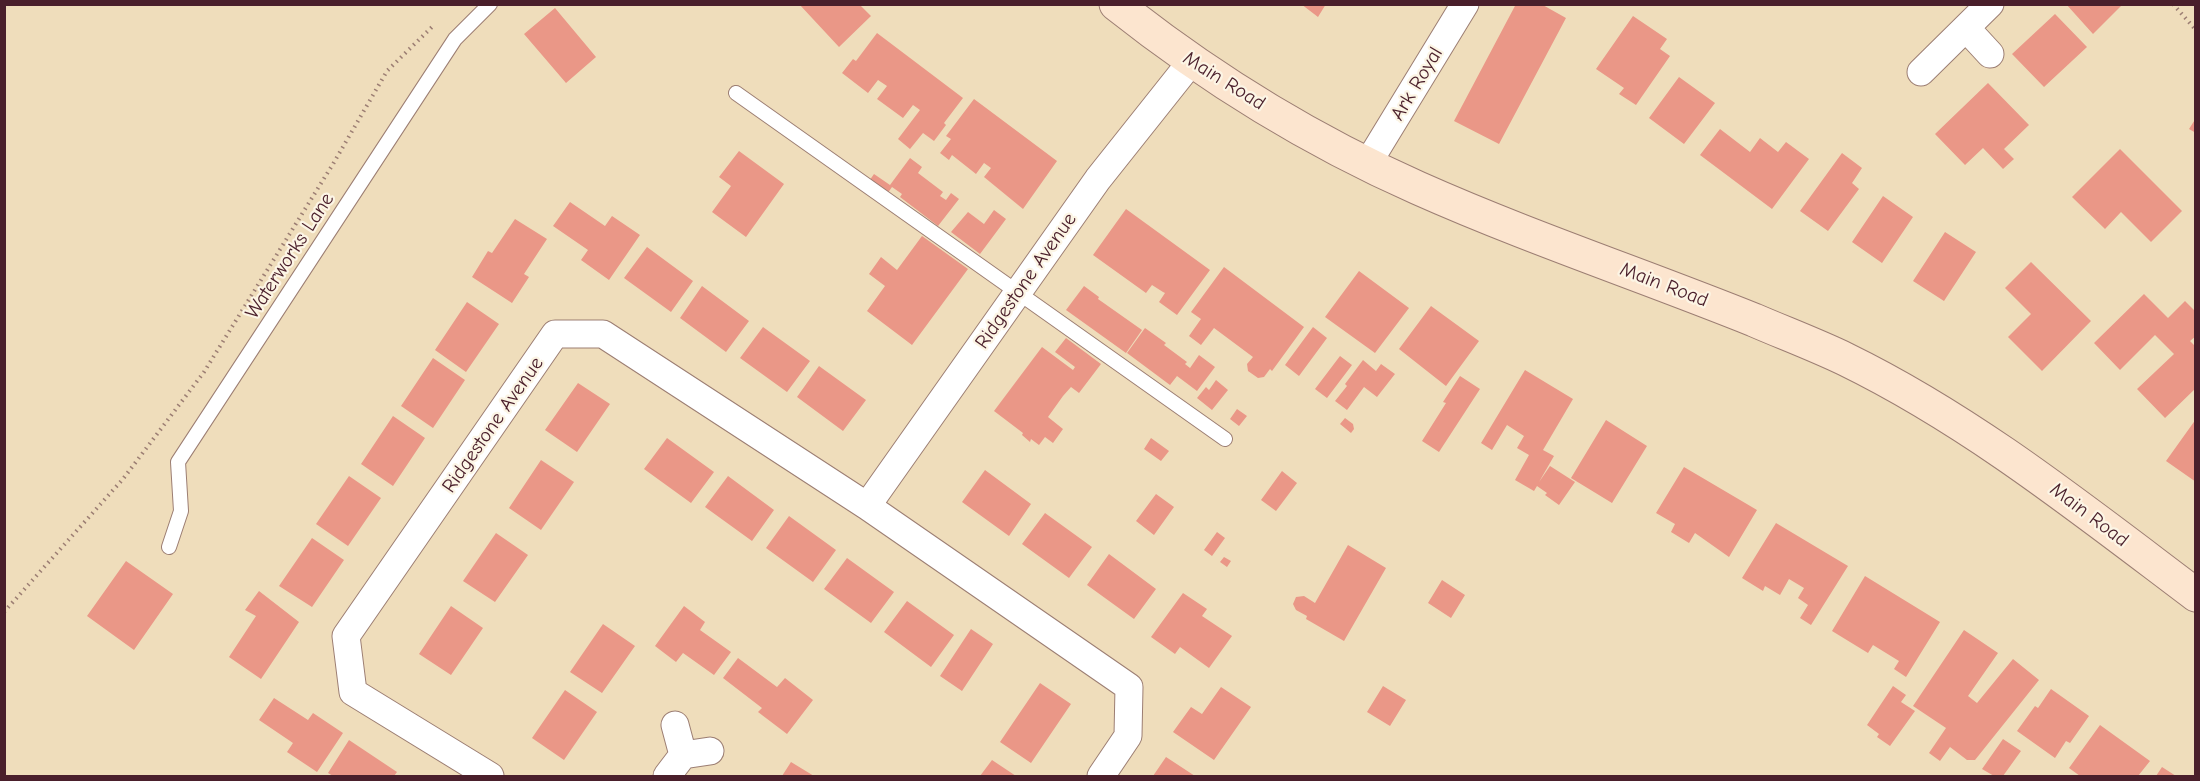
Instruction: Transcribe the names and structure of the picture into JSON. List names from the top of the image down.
{
  "streets": {
    "main road": ["Main Road"],
    "street": ["Ark Royal", "Ridgestone Avenue"],
    "lane": ["Waterworks Lane"]
  },
  "crossings": [
    ["Main Road", "Ark Royal"],
    ["Main Road", "Ridgestone Avenue"]
  ]
}
